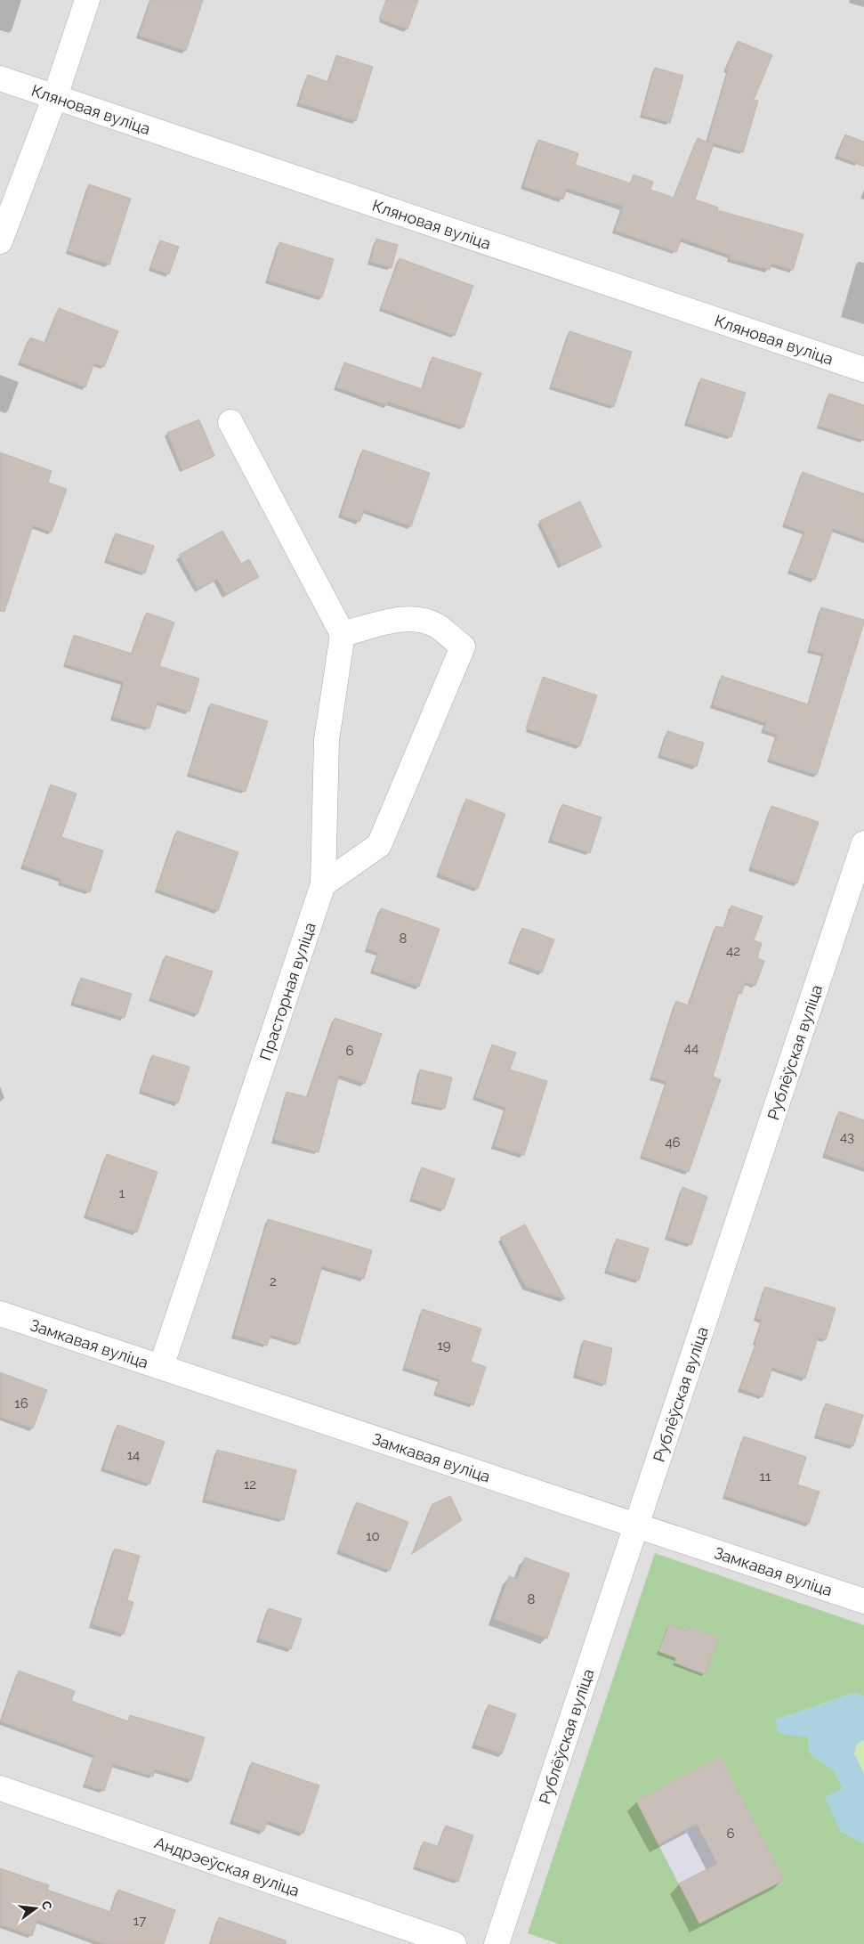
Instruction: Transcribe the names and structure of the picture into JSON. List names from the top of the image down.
{
  "streets": {
    "street": [
      "Кляновая вуліца",
      "Прасторная вуліца",
      "Рублёўская вуліца",
      "Замкавая вуліца",
      "Андрэеўская вуліца"
    ]
  },
  "crossings": [
    ["Прасторная вуліца", "Замкавая вуліца"],
    ["Рублёўская вуліца", "Замкавая вуліца"]
  ],
  "house_numbers": [
    "8",
    "42",
    "44",
    "6",
    "43",
    "46",
    "1",
    "2",
    "19",
    "16",
    "14",
    "11",
    "12",
    "10",
    "8",
    "6",
    "17"
  ],
  "north": "right"
}
